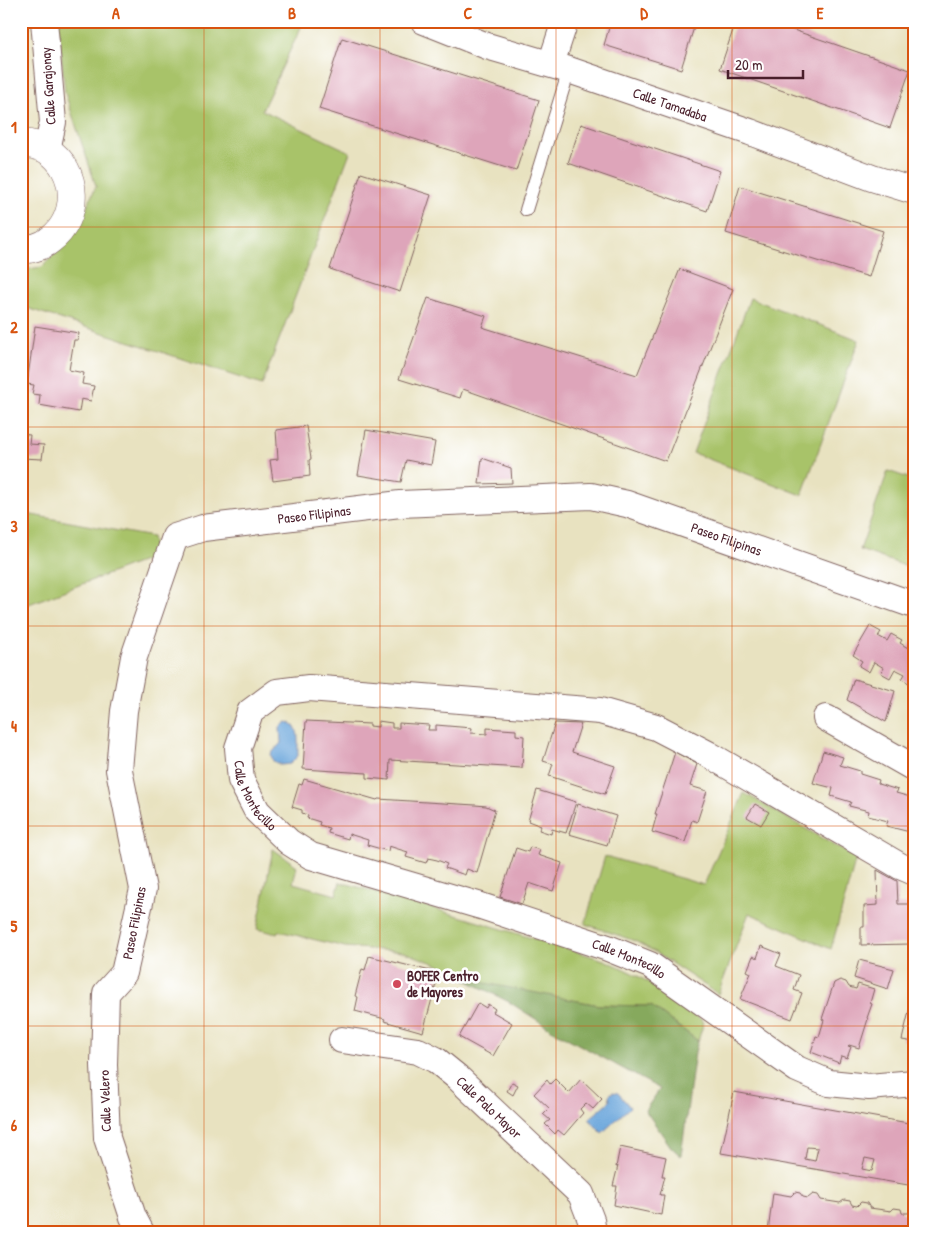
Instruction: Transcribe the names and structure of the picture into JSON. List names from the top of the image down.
{
  "streets": {
    "street": [
      "Calle Garajonay",
      "Calle Tamadaba",
      "Paseo Filipinas",
      "Calle Montecillo",
      "Calle Velero",
      "Calle Palo Mayor"
    ]
  },
  "crossings": [
    ["Paseo Filipinas", "Calle Velero"]
  ],
  "places": ["BOFER Centro de Mayores"],
  "scale_bar": "20 m",
  "grid": {
    "columns": [
      "A",
      "B",
      "C",
      "D",
      "E"
    ],
    "rows": [
      "1",
      "2",
      "3",
      "4",
      "5",
      "6"
    ]
  }
}
